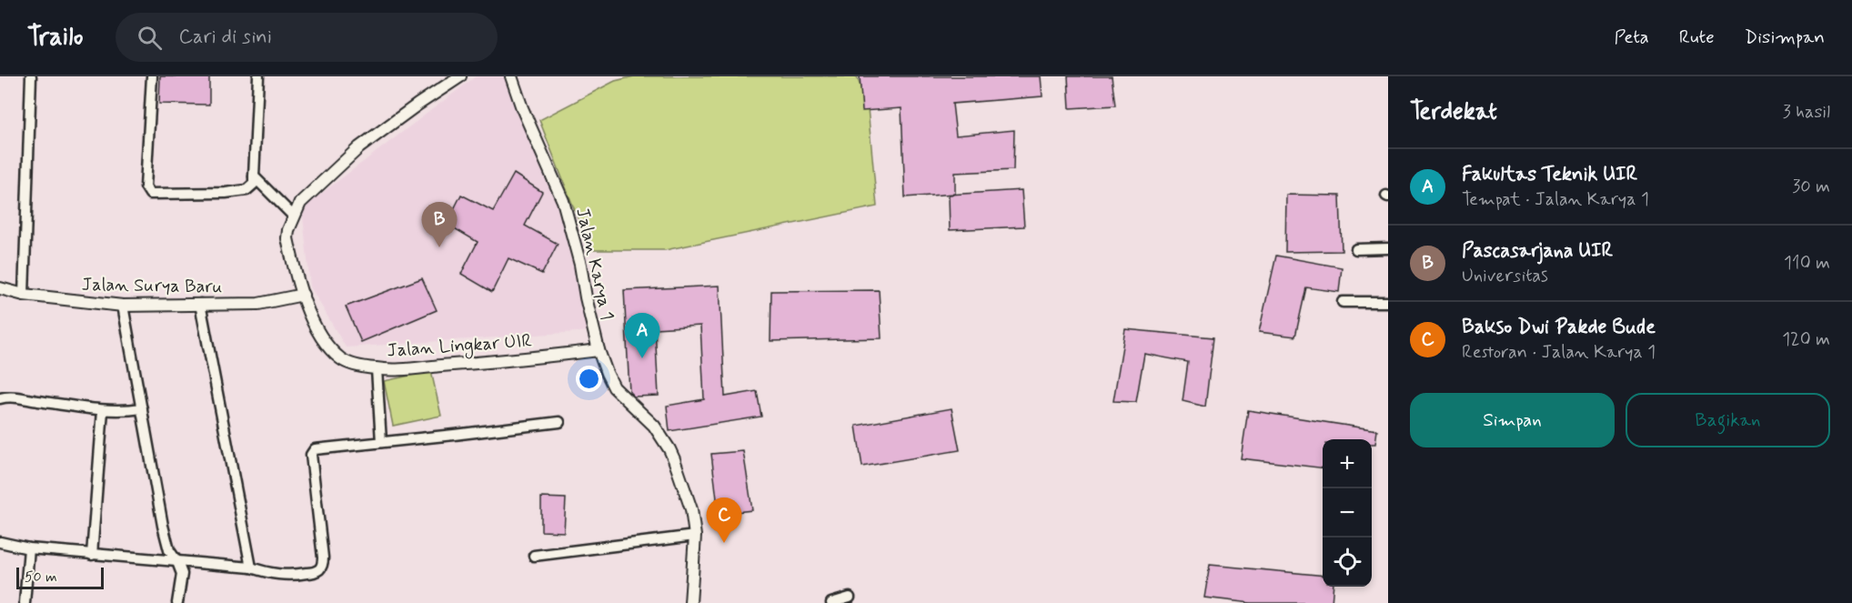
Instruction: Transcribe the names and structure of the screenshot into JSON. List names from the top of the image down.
{
  "streets": {
    "street": ["Jalan Karya 1", "Jalan Surya Baru", "Jalan Lingkar UIR"]
  },
  "crossings": [
    ["Jalan Karya 1", "Jalan Lingkar UIR"],
    ["Jalan Surya Baru", "Jalan Lingkar UIR"]
  ],
  "scale_bar": "50 m",
  "page": {
    "header": "Trailo",
    "search": "Cari di sini",
    "nav": ["Peta", "Rute", "Disimpan"],
    "heading": ["Terdekat", "3 hasil"],
    "list": [
      {
        "mark": "A",
        "name": "Fakultas Teknik UIR",
        "note": "Tempat · Jalan Karya 1",
        "value": "30 m"
      },
      {
        "mark": "B",
        "name": "Pascasarjana UIR",
        "note": "Universitas",
        "value": "110 m"
      },
      {
        "mark": "C",
        "name": "Bakso Dwi Pakde Bude",
        "note": "Restoran · Jalan Karya 1",
        "value": "120 m"
      }
    ],
    "pins": ["B", "A", "C"],
    "buttons": ["Simpan", "Bagikan"],
    "map_buttons": ["+", "−"],
    "scale": "50 m"
  }
}
